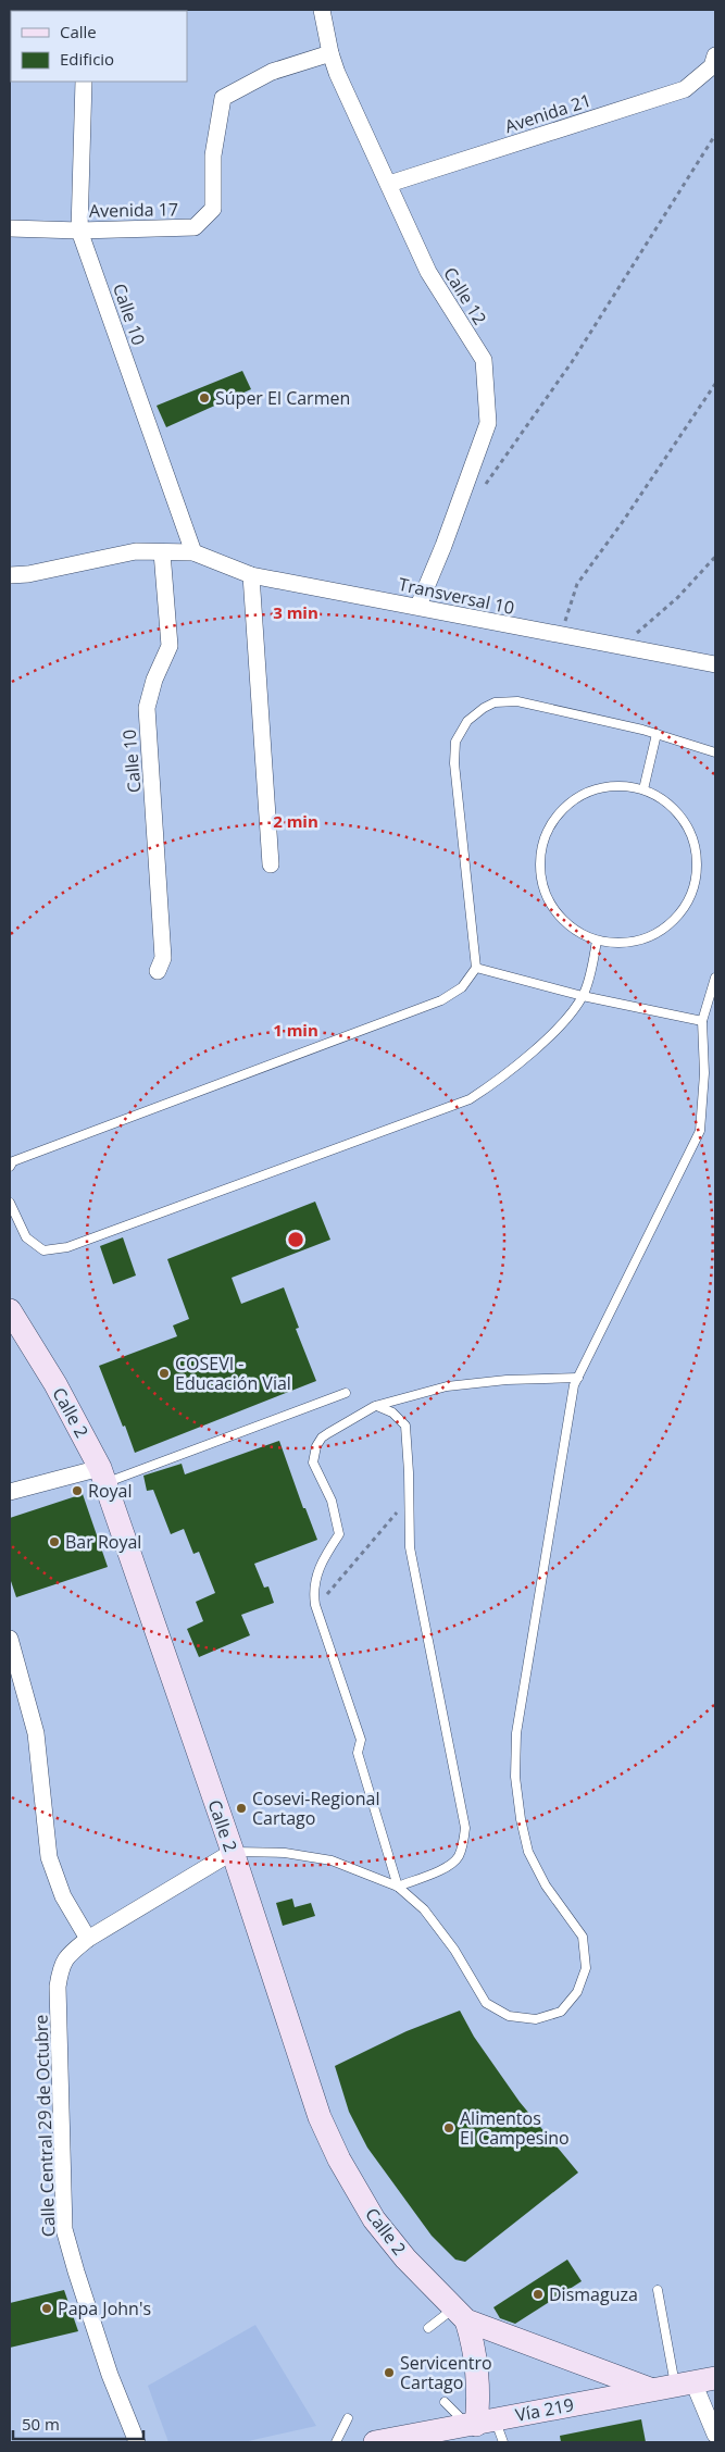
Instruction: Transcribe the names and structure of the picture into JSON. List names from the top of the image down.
{
  "streets": {
    "street": [
      "Avenida 21",
      "Avenida 17",
      "Calle 12",
      "Calle 10",
      "Transversal 10",
      "Calle 2",
      "Calle Central 29 de Octubre",
      "Vía 219"
    ]
  },
  "crossings": [
    ["Avenida 21", "Calle 12"],
    ["Avenida 17", "Calle 12"],
    ["Avenida 17", "Calle 10"],
    ["Calle 12", "Transversal 10"],
    ["Calle 10", "Transversal 10"],
    ["Calle 2", "Calle Central 29 de Octubre"],
    ["Calle 2", "Vía 219"]
  ],
  "places": [
    "Súper El Carmen",
    "COSEVI - Educación Vial",
    "Royal",
    "Bar Royal",
    "Cosevi-Regional Cartago",
    "Alimentos El Campesino",
    "Dismaguza",
    "Papa John's",
    "Servicentro Cartago"
  ],
  "legend": ["Calle", "Edificio"],
  "scale_bar": "50 m",
  "rings": ["3 min", "2 min", "1 min"]
}
